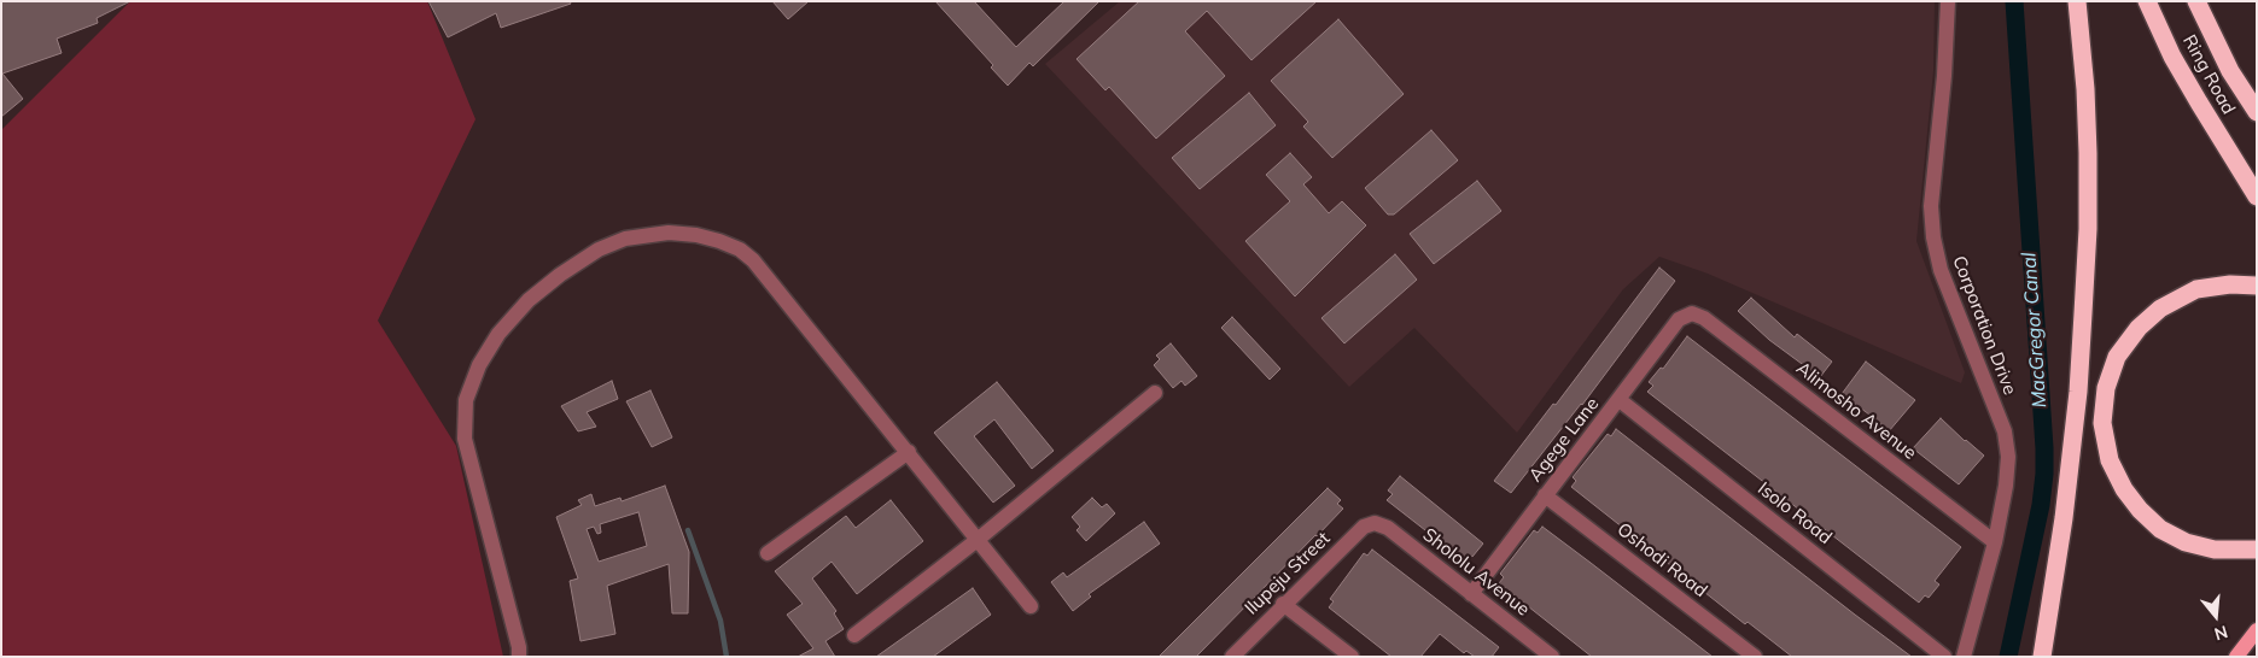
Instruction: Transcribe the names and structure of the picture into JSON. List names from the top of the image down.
{
  "streets": {
    "highway": ["Ring Road"],
    "street": [
      "Corporation Drive",
      "Alimosho Avenue",
      "Agege Lane",
      "Isolo Road",
      "Oshodi Road",
      "Shololu Avenue",
      "Ilupeju Street"
    ]
  },
  "crossings": [
    ["Corporation Drive", "Alimosho Avenue"],
    ["Alimosho Avenue", "Agege Lane"],
    ["Agege Lane", "Isolo Road"],
    ["Agege Lane", "Oshodi Road"],
    ["Agege Lane", "Shololu Avenue"],
    ["Shololu Avenue", "Ilupeju Street"]
  ],
  "water": ["MacGregor Canal"],
  "north": "bottom"
}
